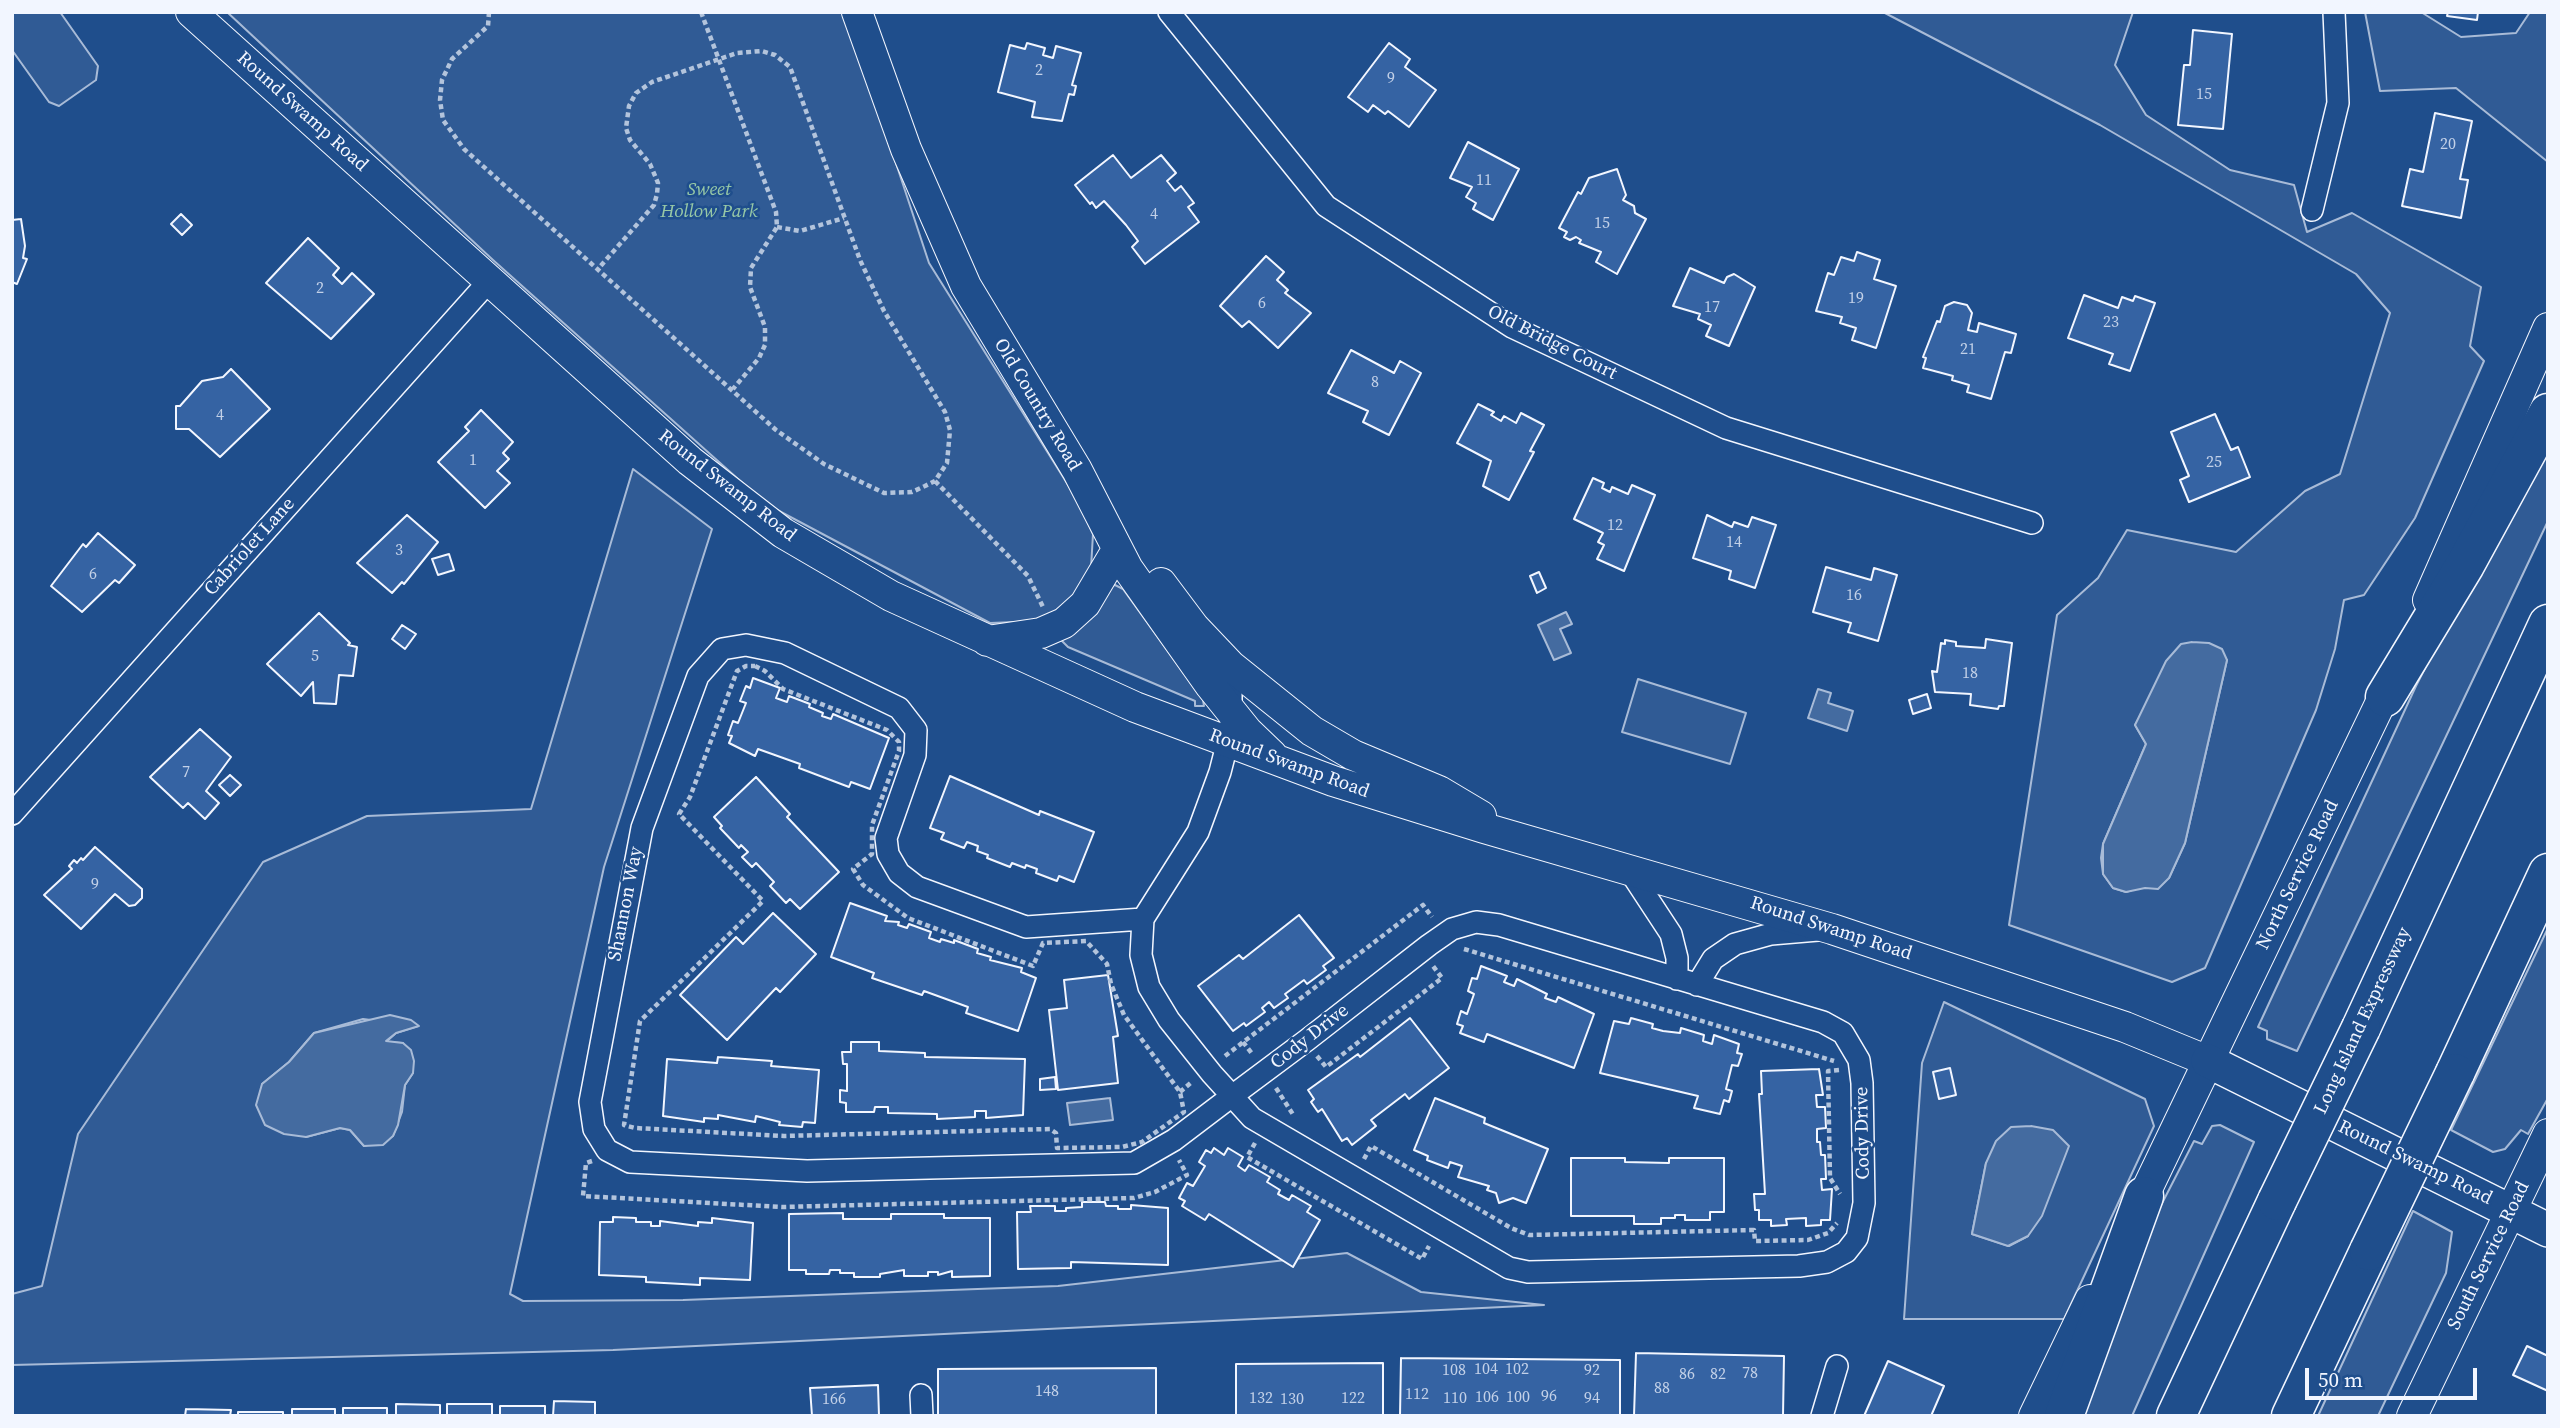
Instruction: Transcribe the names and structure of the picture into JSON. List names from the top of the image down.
{
  "streets": {
    "highway": ["Long Island Expressway"],
    "main road": [
      "Round Swamp Road",
      "Old Country Road",
      "North Service Road",
      "South Service Road"
    ],
    "street": [
      "Old Bridge Court",
      "Cabriolet Lane",
      "Shannon Way",
      "Cody Drive"
    ]
  },
  "crossings": [
    ["Round Swamp Road", "Old Country Road"],
    ["Round Swamp Road", "Cabriolet Lane"],
    ["Round Swamp Road", "North Service Road"],
    ["Round Swamp Road", "Cody Drive"],
    ["Round Swamp Road", "South Service Road"],
    ["Old Country Road", "Cody Drive"],
    ["Shannon Way", "Cody Drive"]
  ],
  "parks": ["Sweet Hollow Park"],
  "house_numbers": [
    "2",
    "9",
    "15",
    "20",
    "11",
    "4",
    "15",
    "2",
    "19",
    "6",
    "17",
    "23",
    "21",
    "8",
    "4",
    "1",
    "25",
    "12",
    "14",
    "3",
    "6",
    "16",
    "5",
    "18",
    "7",
    "9",
    "104",
    "102",
    "108",
    "92",
    "78",
    "86",
    "82",
    "88",
    "148",
    "112",
    "96",
    "106",
    "100",
    "132",
    "122",
    "110",
    "94",
    "166",
    "130"
  ],
  "scale_bar": "50 m"
}
